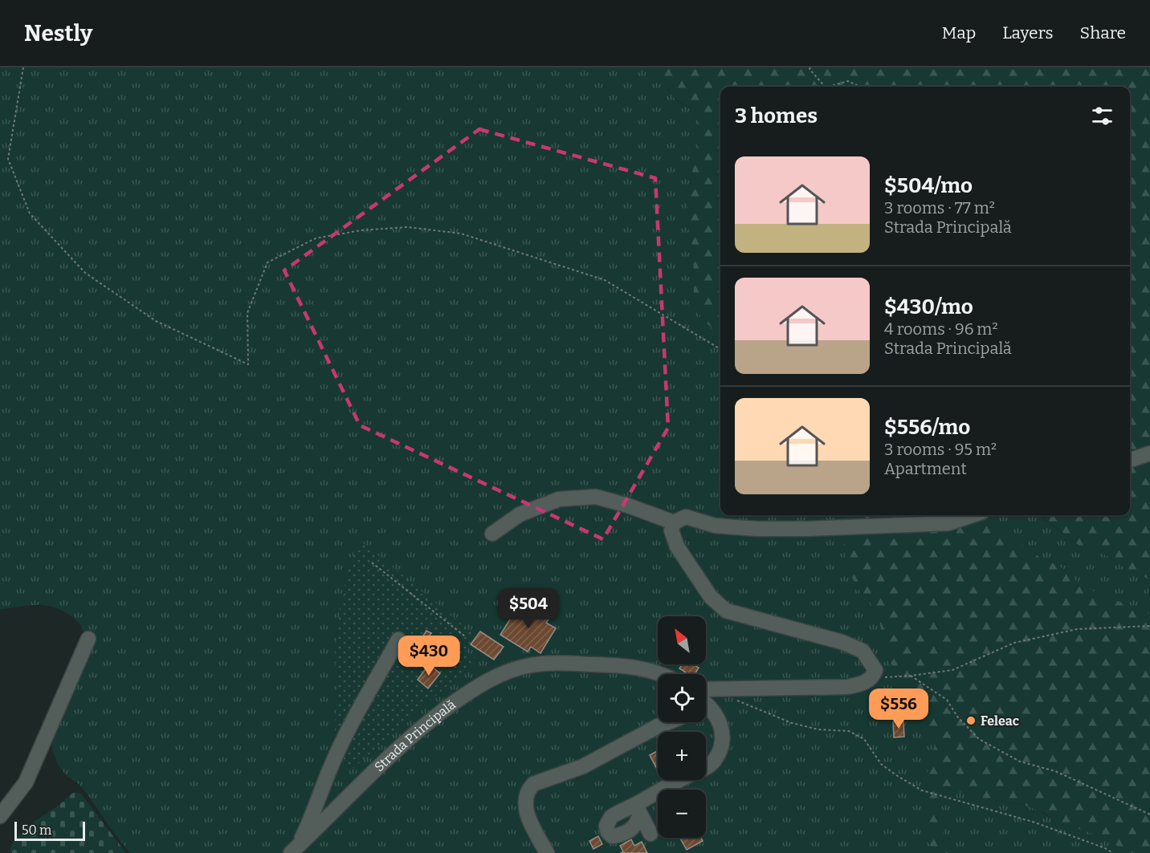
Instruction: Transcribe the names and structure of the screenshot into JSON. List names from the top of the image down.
{
  "streets": {
    "street": ["Strada Principală"]
  },
  "places": ["Feleac"],
  "scale_bar": "50 m",
  "north": "top left",
  "page": {
    "header": "Nestly",
    "nav": ["Map", "Layers", "Share"],
    "heading": "3 homes",
    "list": [
      {
        "name": "$504/mo",
        "note": "3 rooms · 77 m² · Strada Principală"
      },
      {
        "name": "$430/mo",
        "note": "4 rooms · 96 m² · Strada Principală"
      },
      {
        "name": "$556/mo",
        "note": "3 rooms · 95 m² · Apartment"
      }
    ],
    "price": ["$504", "$430", "$556"],
    "map_buttons": ["+", "−"],
    "scale": "50 m"
  }
}
